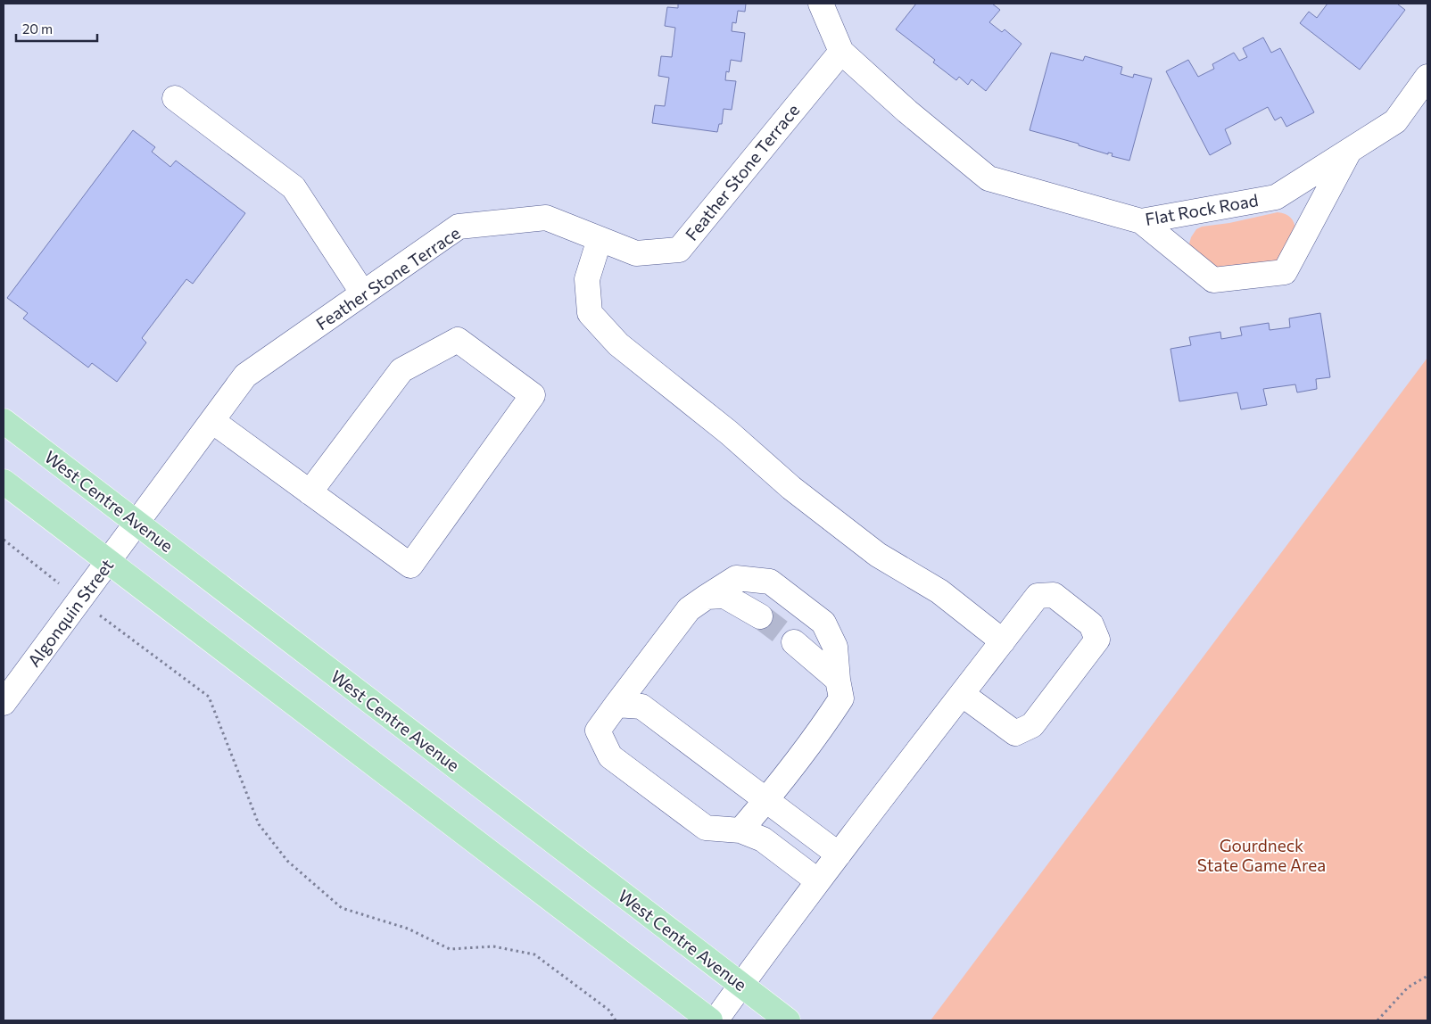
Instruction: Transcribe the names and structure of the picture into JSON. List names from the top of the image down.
{
  "streets": {
    "main road": ["West Centre Avenue"],
    "street": ["Feather Stone Terrace", "Flat Rock Road", "Algonquin Street"]
  },
  "crossings": [
    ["Feather Stone Terrace", "Flat Rock Road"],
    ["Feather Stone Terrace", "West Centre Avenue"],
    ["Feather Stone Terrace", "Algonquin Street"],
    ["West Centre Avenue", "Algonquin Street"]
  ],
  "parks": ["Gourdneck State Game Area"],
  "scale_bar": "20 m"
}
